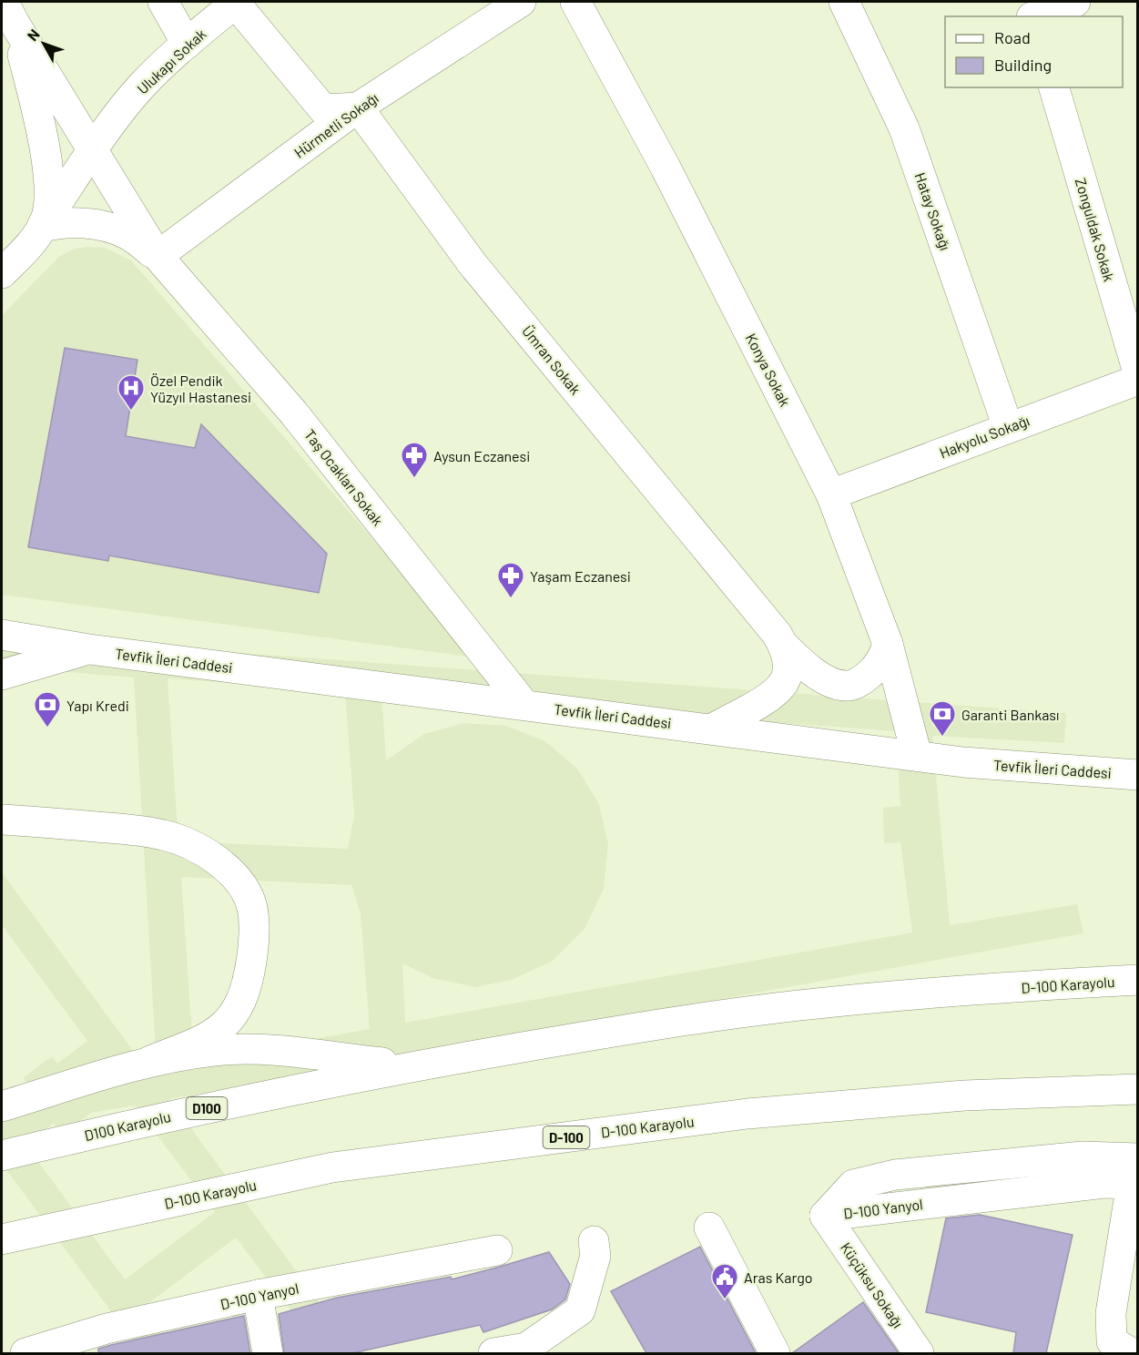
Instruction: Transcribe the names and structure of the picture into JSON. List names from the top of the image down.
{
  "streets": {
    "main road": [
      "Ulukapı Sokak",
      "Hürmetli Sokağı",
      "Hatay Sokağı",
      "Zonguldak Sokak",
      "Ümran Sokak",
      "Konya Sokak",
      "Hakyolu Sokağı",
      "Taş Ocakları Sokak",
      "Tevfik İleri Caddesi",
      "D-100 Karayolu",
      "D100",
      "D100 Karayolu",
      "D-100",
      "D-100 Yanyol",
      "Küçüksu Sokağı"
    ]
  },
  "crossings": [
    ["Hürmetli Sokağı", "Ümran Sokak"],
    ["Hürmetli Sokağı", "Taş Ocakları Sokak"],
    ["Hatay Sokağı", "Hakyolu Sokağı"],
    ["Ümran Sokak", "Konya Sokak"],
    ["Konya Sokak", "Hakyolu Sokağı"],
    ["Konya Sokak", "Tevfik İleri Caddesi"],
    ["Taş Ocakları Sokak", "Tevfik İleri Caddesi"],
    ["D-100 Karayolu", "D100 Karayolu"],
    ["D-100 Yanyol", "Küçüksu Sokağı"]
  ],
  "places": {
    "hospital": ["Özel Pendik Yüzyıl Hastanesi"],
    "pharmacy": ["Aysun Eczanesi", "Yaşam Eczanesi"],
    "bank": ["Yapı Kredi", "Garanti Bankası"],
    "public building": ["Aras Kargo"]
  },
  "legend": ["Road", "Building"],
  "north": "top left"
}
